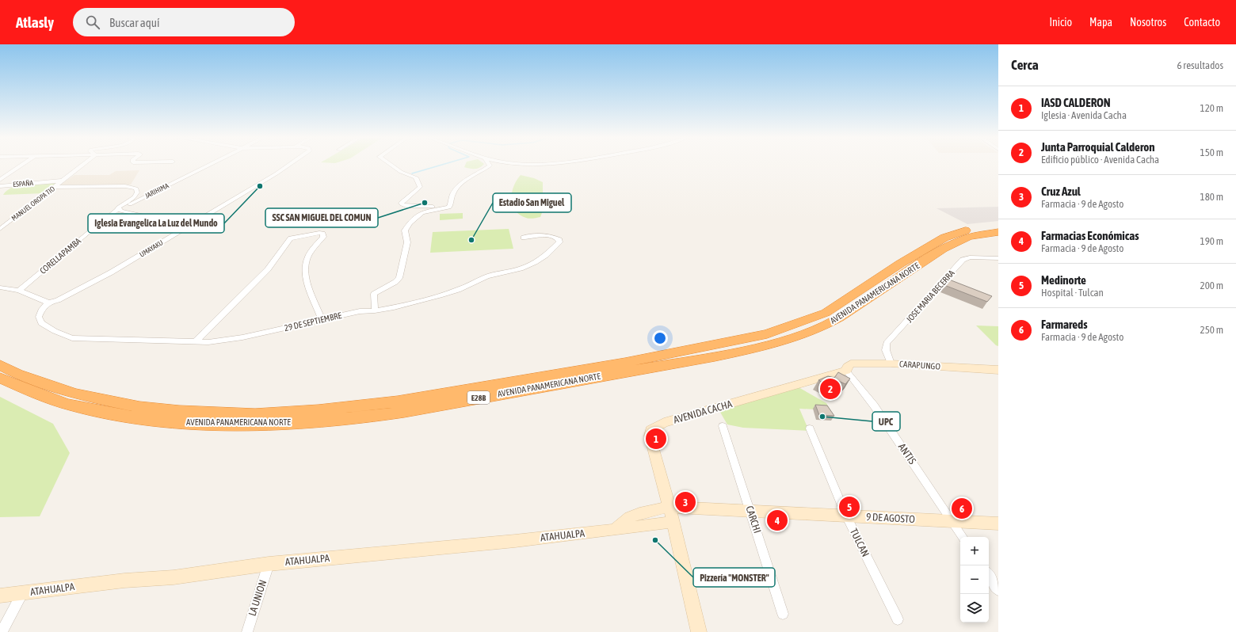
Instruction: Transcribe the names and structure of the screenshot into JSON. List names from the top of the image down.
{
  "streets": {
    "highway": ["AVENIDA PANAMERICANA NORTE", "E28B"],
    "street": [
      "ESPAÑA",
      "JARIHIMA",
      "MANUEL OROPA TIO",
      "UMAYAKU",
      "CORELLAPAMBA",
      "JOSE MARIA BECERRA",
      "29 DE SEPTIEMBRE",
      "CARAPUNGO",
      "AVENIDA CACHA",
      "ANTIS",
      "9 DE AGOSTO",
      "CARCHI",
      "ATAHUALPA",
      "TULCAN",
      "LA UNION"
    ]
  },
  "crossings": [
    ["ESPAÑA", "MANUEL OROPA TIO"],
    ["JARIHIMA", "MANUEL OROPA TIO"],
    ["JARIHIMA", "CORELLAPAMBA"],
    ["UMAYAKU", "29 DE SEPTIEMBRE"],
    ["JOSE MARIA BECERRA", "CARAPUNGO"],
    ["CARAPUNGO", "AVENIDA CACHA"],
    ["CARAPUNGO", "ANTIS"],
    ["AVENIDA CACHA", "ANTIS"],
    ["AVENIDA CACHA", "9 DE AGOSTO"],
    ["AVENIDA CACHA", "ATAHUALPA"],
    ["ANTIS", "9 DE AGOSTO"],
    ["9 DE AGOSTO", "CARCHI"],
    ["9 DE AGOSTO", "TULCAN"],
    ["ATAHUALPA", "LA UNION"]
  ],
  "places": [
    "Iglesia Evangelica La Luz del Mundo",
    "SSC SAN MIGUEL DEL COMUN",
    "Estadio San Miguel",
    "UPC",
    "Pizzería \"MONSTER\""
  ],
  "page": {
    "header": "Atlasly",
    "search": "Buscar aquí",
    "nav": [
      "Inicio",
      "Mapa",
      "Nosotros",
      "Contacto"
    ],
    "heading": ["Cerca", "6 resultados"],
    "list": [
      {
        "mark": "1",
        "name": "IASD CALDERON",
        "note": "Iglesia · Avenida Cacha",
        "value": "120 m"
      },
      {
        "mark": "2",
        "name": "Junta Parroquial Calderon",
        "note": "Edificio público · Avenida Cacha",
        "value": "150 m"
      },
      {
        "mark": "3",
        "name": "Cruz Azul",
        "note": "Farmacia · 9 de Agosto",
        "value": "180 m"
      },
      {
        "mark": "4",
        "name": "Farmacias Económicas",
        "note": "Farmacia · 9 de Agosto",
        "value": "190 m"
      },
      {
        "mark": "5",
        "name": "Medinorte",
        "note": "Hospital · Tulcan",
        "value": "200 m"
      },
      {
        "mark": "6",
        "name": "Farmareds",
        "note": "Farmacia · 9 de Agosto",
        "value": "250 m"
      }
    ],
    "pins": [
      "2",
      "1",
      "3",
      "5",
      "6",
      "4"
    ],
    "map_buttons": ["+", "−"]
  }
}
